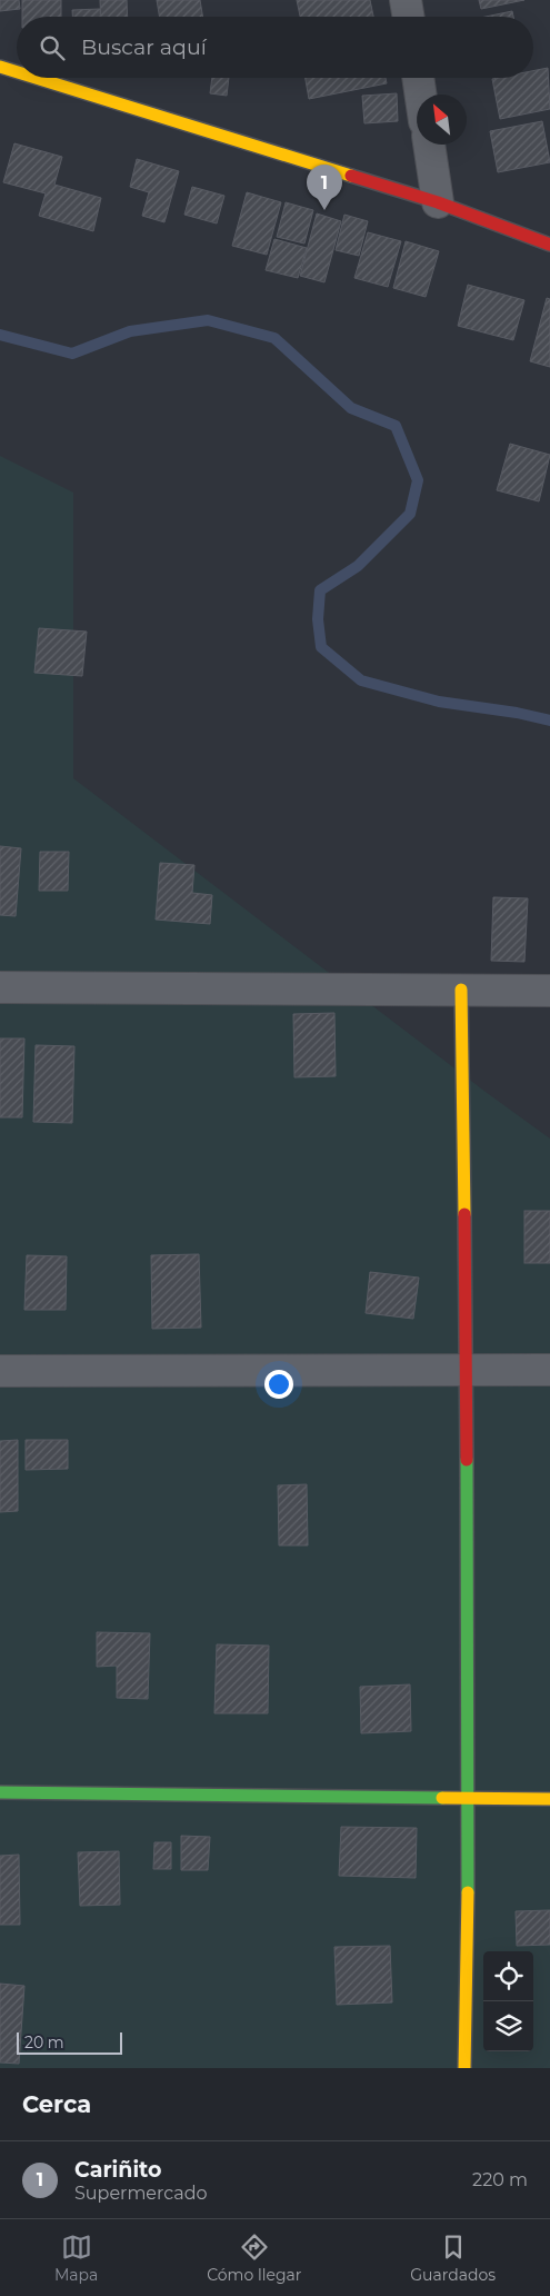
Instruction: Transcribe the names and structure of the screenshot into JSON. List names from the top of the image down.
{
  "scale_bar": "20 m",
  "north": "top left",
  "page": {
    "search": "Buscar aquí",
    "pins": "1",
    "scale": "20 m",
    "heading": "Cerca",
    "list": [
      {
        "mark": "1",
        "name": "Cariñito",
        "note": "Supermercado",
        "value": "220 m"
      }
    ],
    "nav": ["Mapa", "Cómo llegar", "Guardados"]
  }
}
